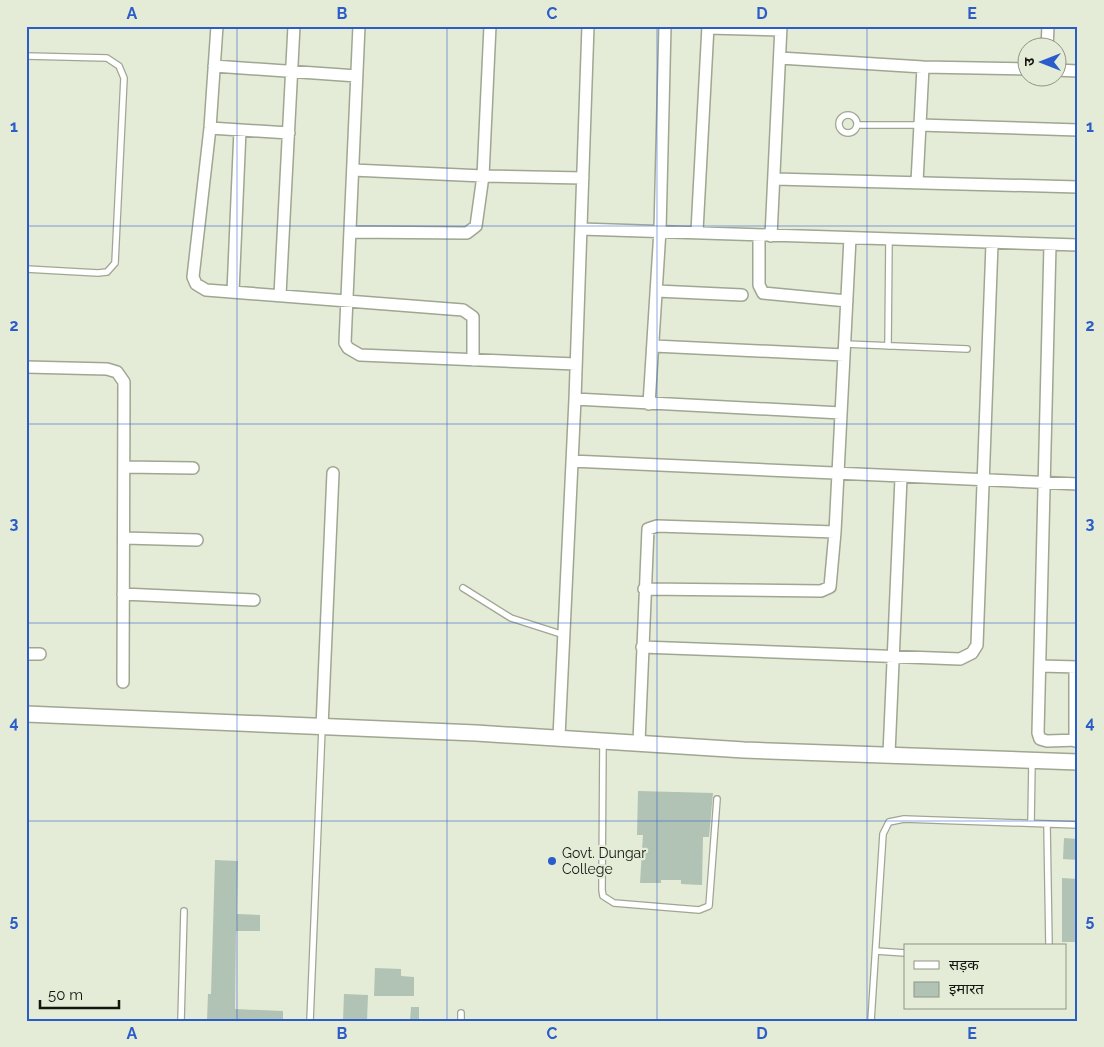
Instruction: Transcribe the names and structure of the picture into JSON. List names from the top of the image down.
{
  "places": ["Govt. Dungar College"],
  "legend": ["सड़क", "इमारत"],
  "scale_bar": "50 m",
  "north": "left",
  "grid": {
    "columns": [
      "A",
      "B",
      "C",
      "D",
      "E"
    ],
    "rows": [
      "1",
      "2",
      "3",
      "4",
      "5"
    ]
  }
}
